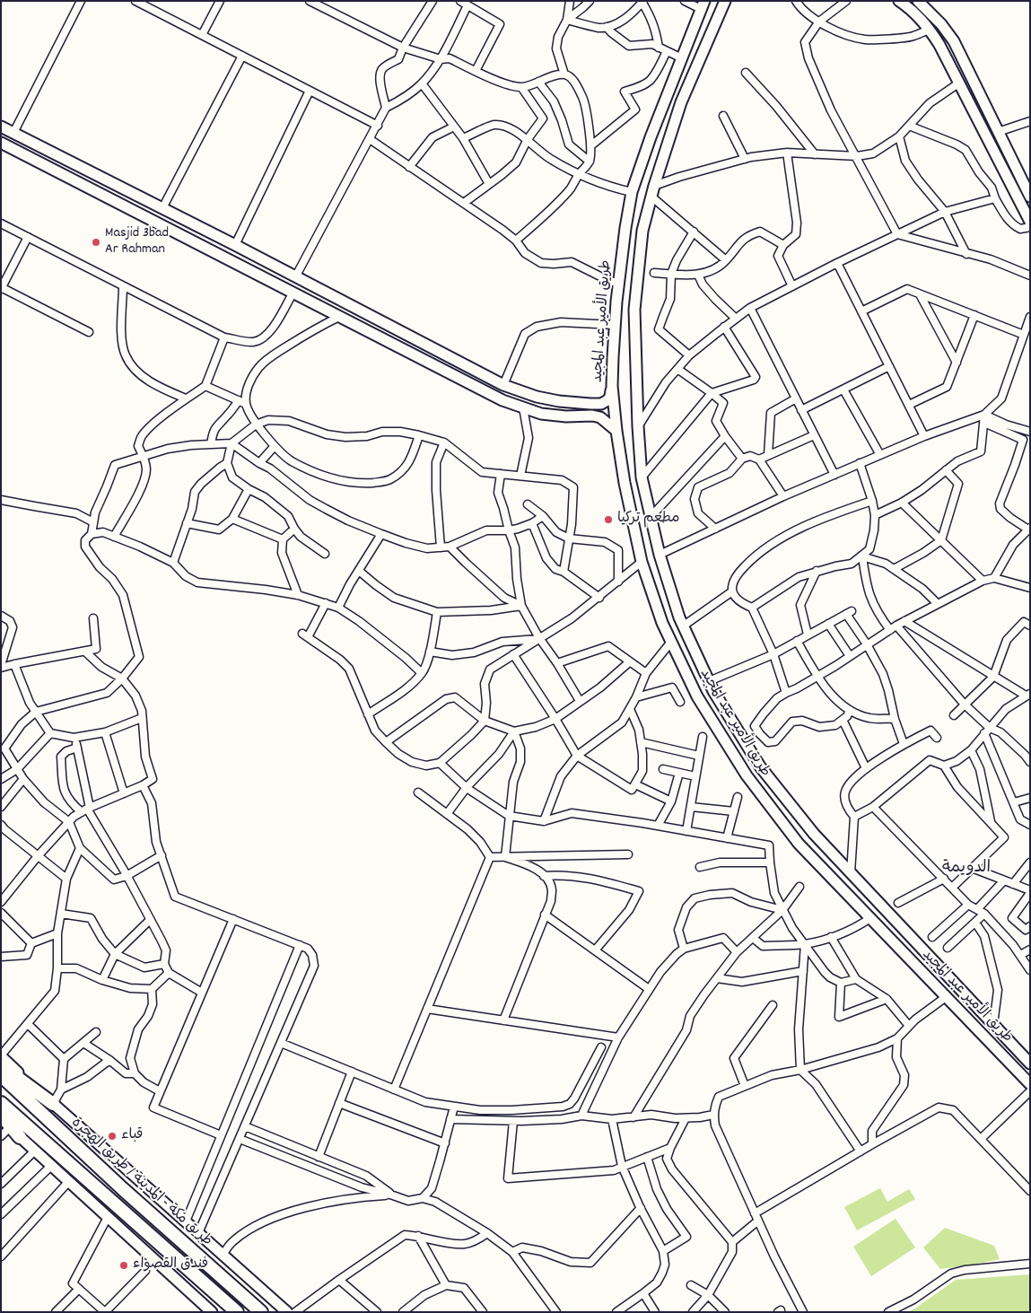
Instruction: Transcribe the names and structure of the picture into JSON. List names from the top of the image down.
{
  "streets": {
    "highway": ["طريق مكة - المدينة / طريق الهجرة"],
    "main road": ["طريق الأمير عبد المجيد"]
  },
  "districts": ["الدويمة"],
  "places": [
    "Masjid 3bad Ar Rahman",
    "مطعم تركيا",
    "قباء",
    "فندق القصواء"
  ]
}
